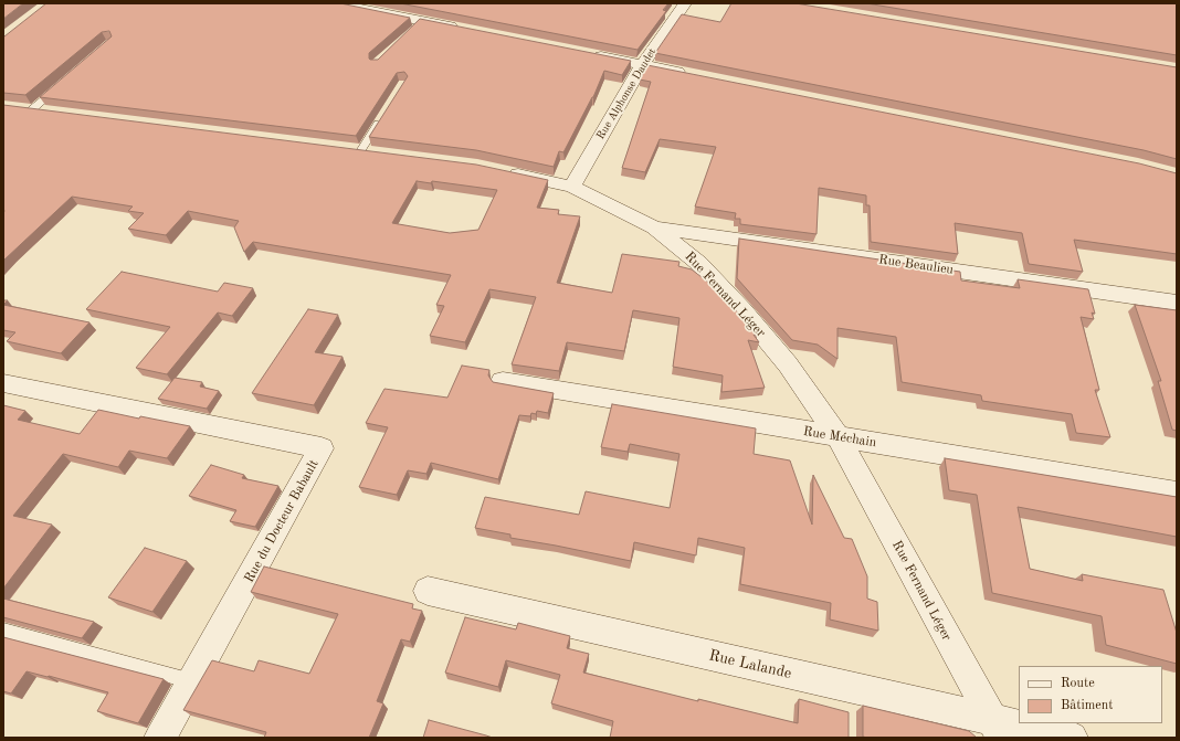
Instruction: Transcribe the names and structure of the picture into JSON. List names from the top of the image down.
{
  "streets": {
    "street": [
      "Rue Alphonse Daudet",
      "Rue Beaulieu",
      "Rue Fernand Léger",
      "Rue Méchain",
      "Rue du Docteur Babault",
      "Rue Lalande"
    ]
  },
  "crossings": [
    ["Rue Alphonse Daudet", "Rue Fernand Léger"],
    ["Rue Beaulieu", "Rue Fernand Léger"],
    ["Rue Fernand Léger", "Rue Méchain"],
    ["Rue Fernand Léger", "Rue Lalande"]
  ],
  "legend": ["Route", "Bâtiment"]
}
